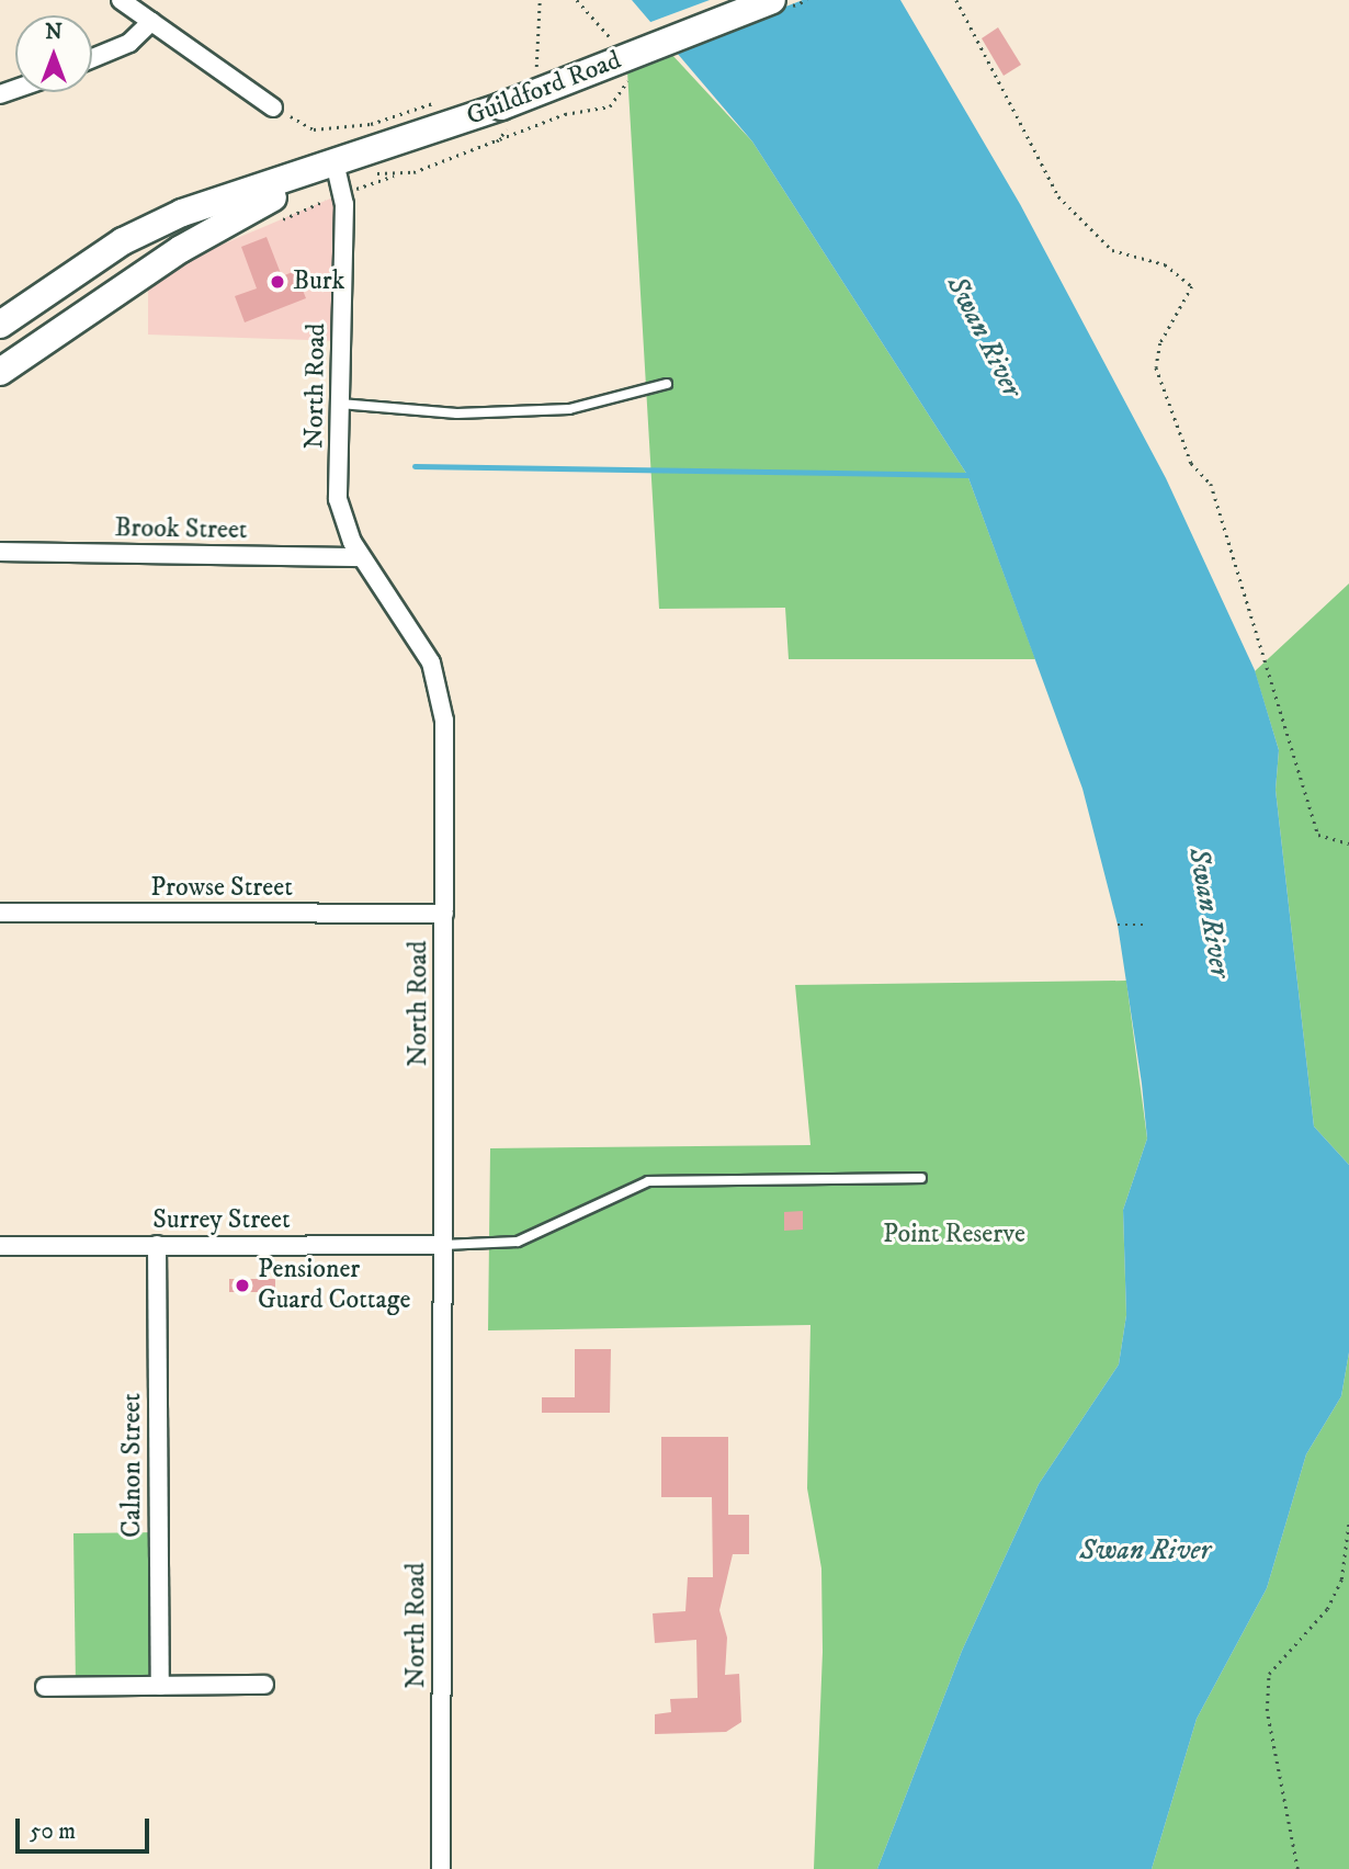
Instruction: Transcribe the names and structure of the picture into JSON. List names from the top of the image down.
{
  "streets": {
    "highway": ["Guildford Road"],
    "street": [
      "North Road",
      "Brook Street",
      "Prowse Street",
      "Surrey Street",
      "Calnon Street"
    ]
  },
  "crossings": [
    ["Guildford Road", "North Road"],
    ["North Road", "Brook Street"],
    ["North Road", "Prowse Street"],
    ["North Road", "Surrey Street"],
    ["Surrey Street", "Calnon Street"]
  ],
  "water": ["Swan River"],
  "parks": ["Point Reserve"],
  "places": ["Burk", "Pensioner Guard Cottage"],
  "scale_bar": "50 m",
  "north": "top"
}
